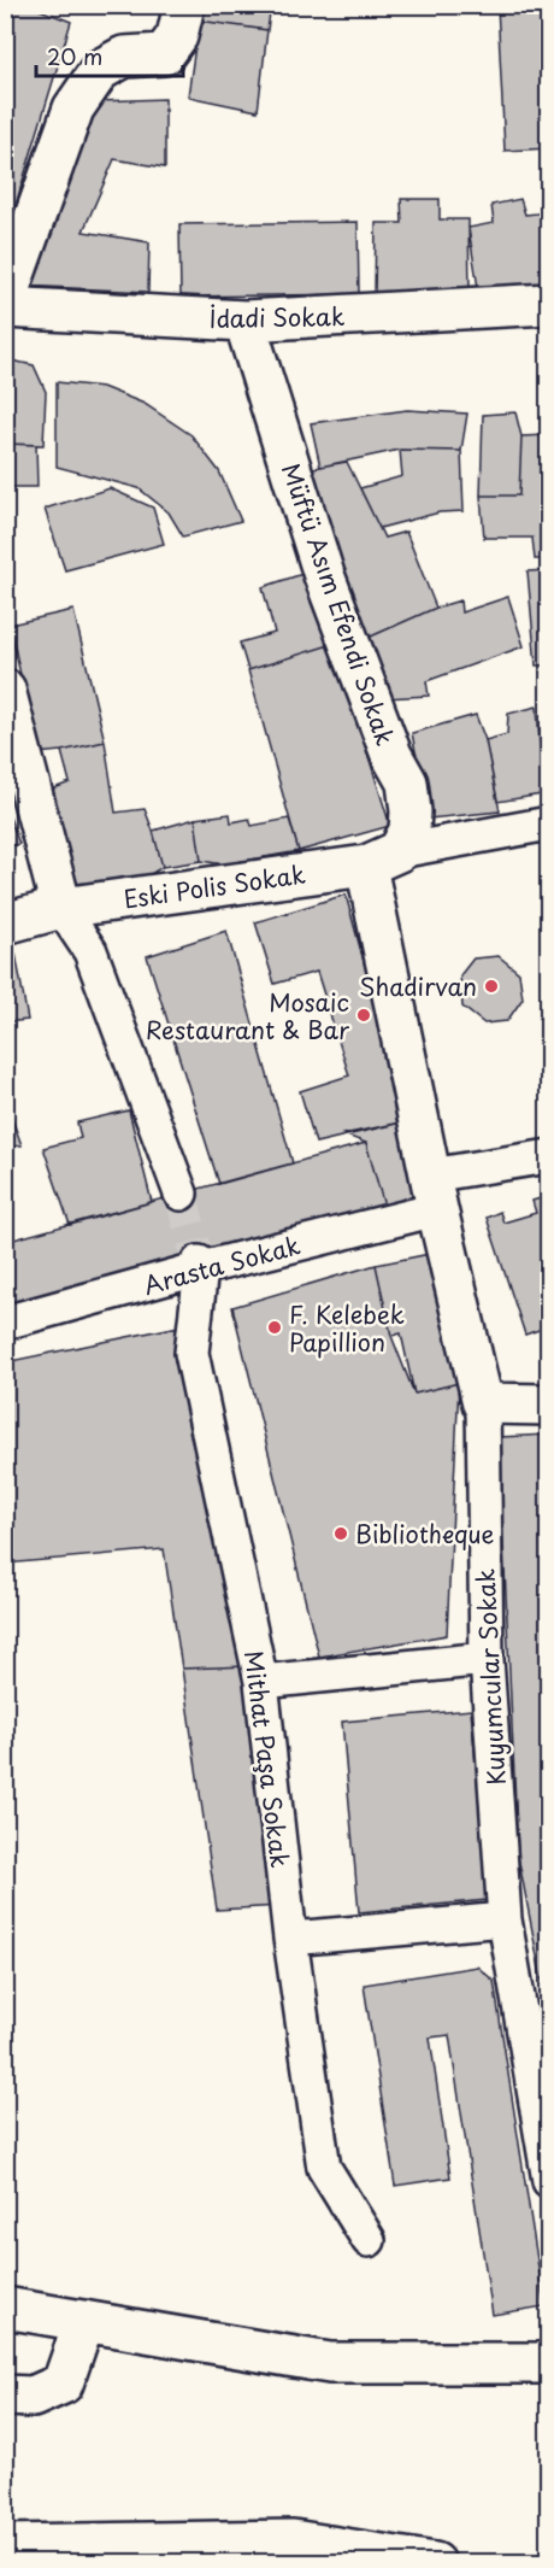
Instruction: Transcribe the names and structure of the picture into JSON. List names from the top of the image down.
{
  "streets": {
    "street": [
      "İdadi Sokak",
      "Müftü Asım Efendi Sokak",
      "Eski Polis Sokak",
      "Arasta Sokak",
      "Kuyumcular Sokak",
      "Mithat Paşa Sokak"
    ]
  },
  "crossings": [
    ["İdadi Sokak", "Müftü Asım Efendi Sokak"],
    ["Müftü Asım Efendi Sokak", "Eski Polis Sokak"],
    ["Müftü Asım Efendi Sokak", "Kuyumcular Sokak"],
    ["Eski Polis Sokak", "Kuyumcular Sokak"],
    ["Arasta Sokak", "Kuyumcular Sokak"],
    ["Arasta Sokak", "Mithat Paşa Sokak"]
  ],
  "places": [
    "Shadirvan",
    "Mosaic Restaurant & Bar",
    "F. Kelebek Papillion",
    "Bibliotheque"
  ],
  "scale_bar": "20 m"
}
